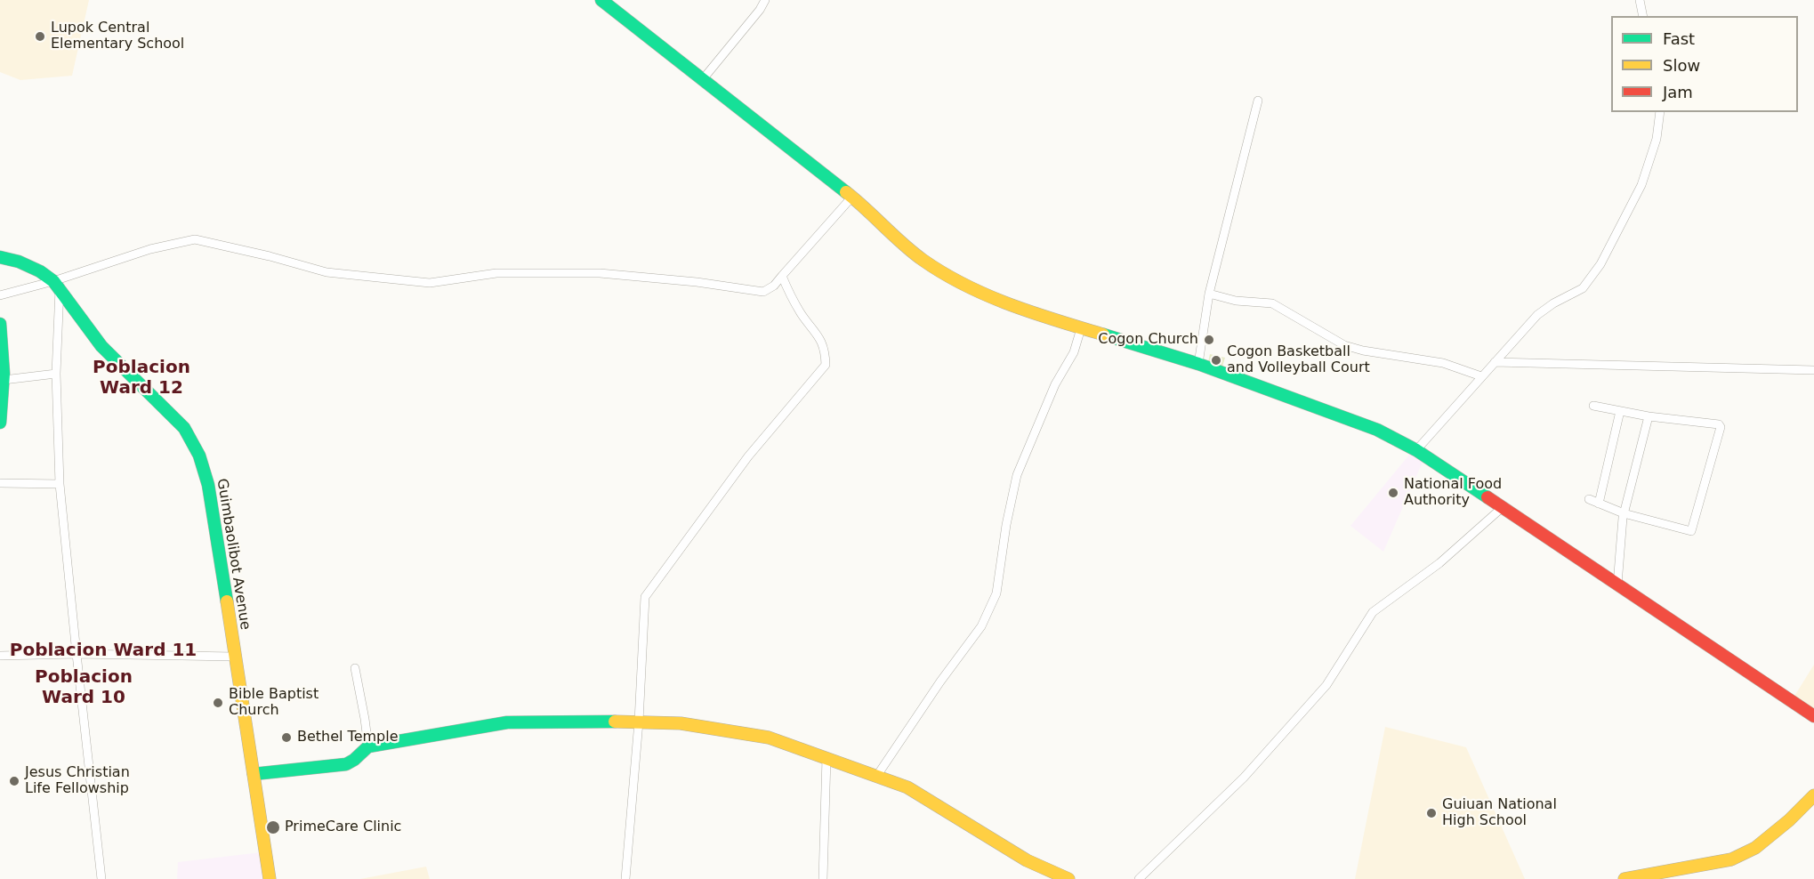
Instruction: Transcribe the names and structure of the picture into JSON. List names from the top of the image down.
{
  "streets": {
    "street": ["Guimbaolibot Avenue"]
  },
  "districts": ["Poblacion Ward 12", "Poblacion Ward 11", "Poblacion Ward 10"],
  "places": [
    "Lupok Central Elementary School",
    "Cogon Church",
    "Cogon Basketball and Volleyball Court",
    "National Food Authority",
    "Bible Baptist Church",
    "Bethel Temple",
    "Jesus Christian Life Fellowship",
    "Guiuan National High School",
    "PrimeCare Clinic"
  ],
  "legend": ["Fast", "Slow", "Jam"]
}
